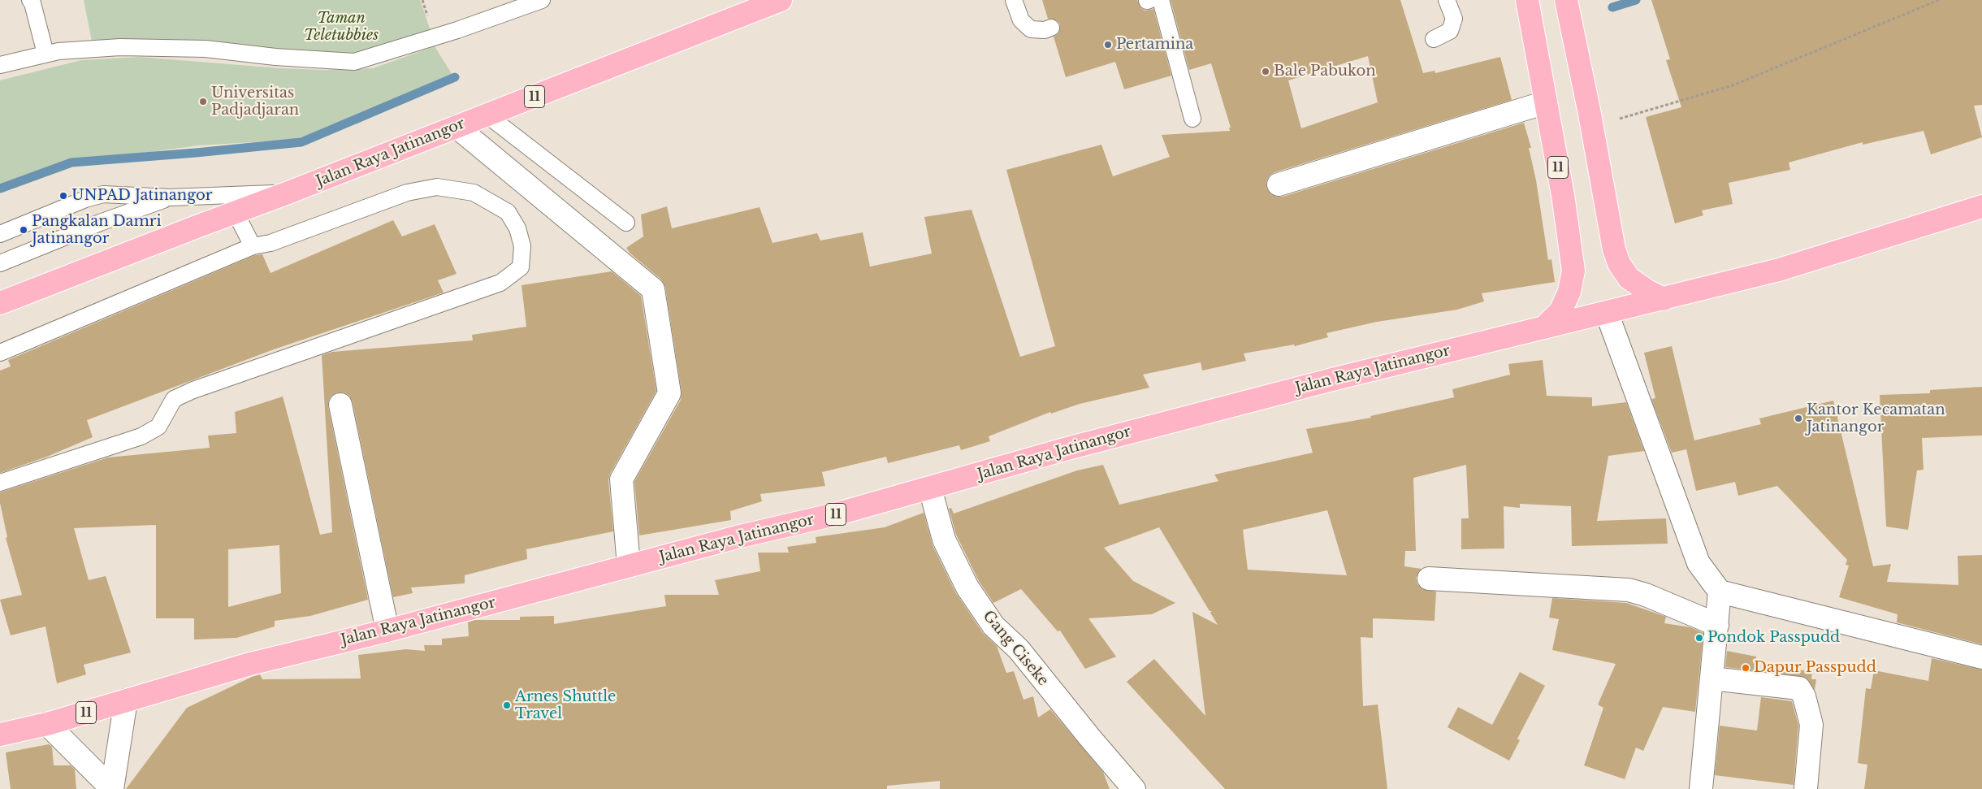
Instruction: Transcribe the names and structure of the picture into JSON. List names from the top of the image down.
{
  "streets": {
    "highway": ["11", "Jalan Raya Jatinangor"],
    "street": ["Gang Ciseke"]
  },
  "crossings": [
    ["11", "Jalan Raya Jatinangor"],
    ["Jalan Raya Jatinangor", "Gang Ciseke"]
  ],
  "parks": ["Taman Teletubbies"],
  "places": [
    "Pertamina",
    "Bale Pabukon",
    "Universitas Padjadjaran",
    "UNPAD Jatinangor",
    "Pangkalan Damri Jatinangor",
    "Kantor Kecamatan Jatinangor",
    "Pondok Passpudd",
    "Dapur Passpudd",
    "Arnes Shuttle Travel"
  ]
}
